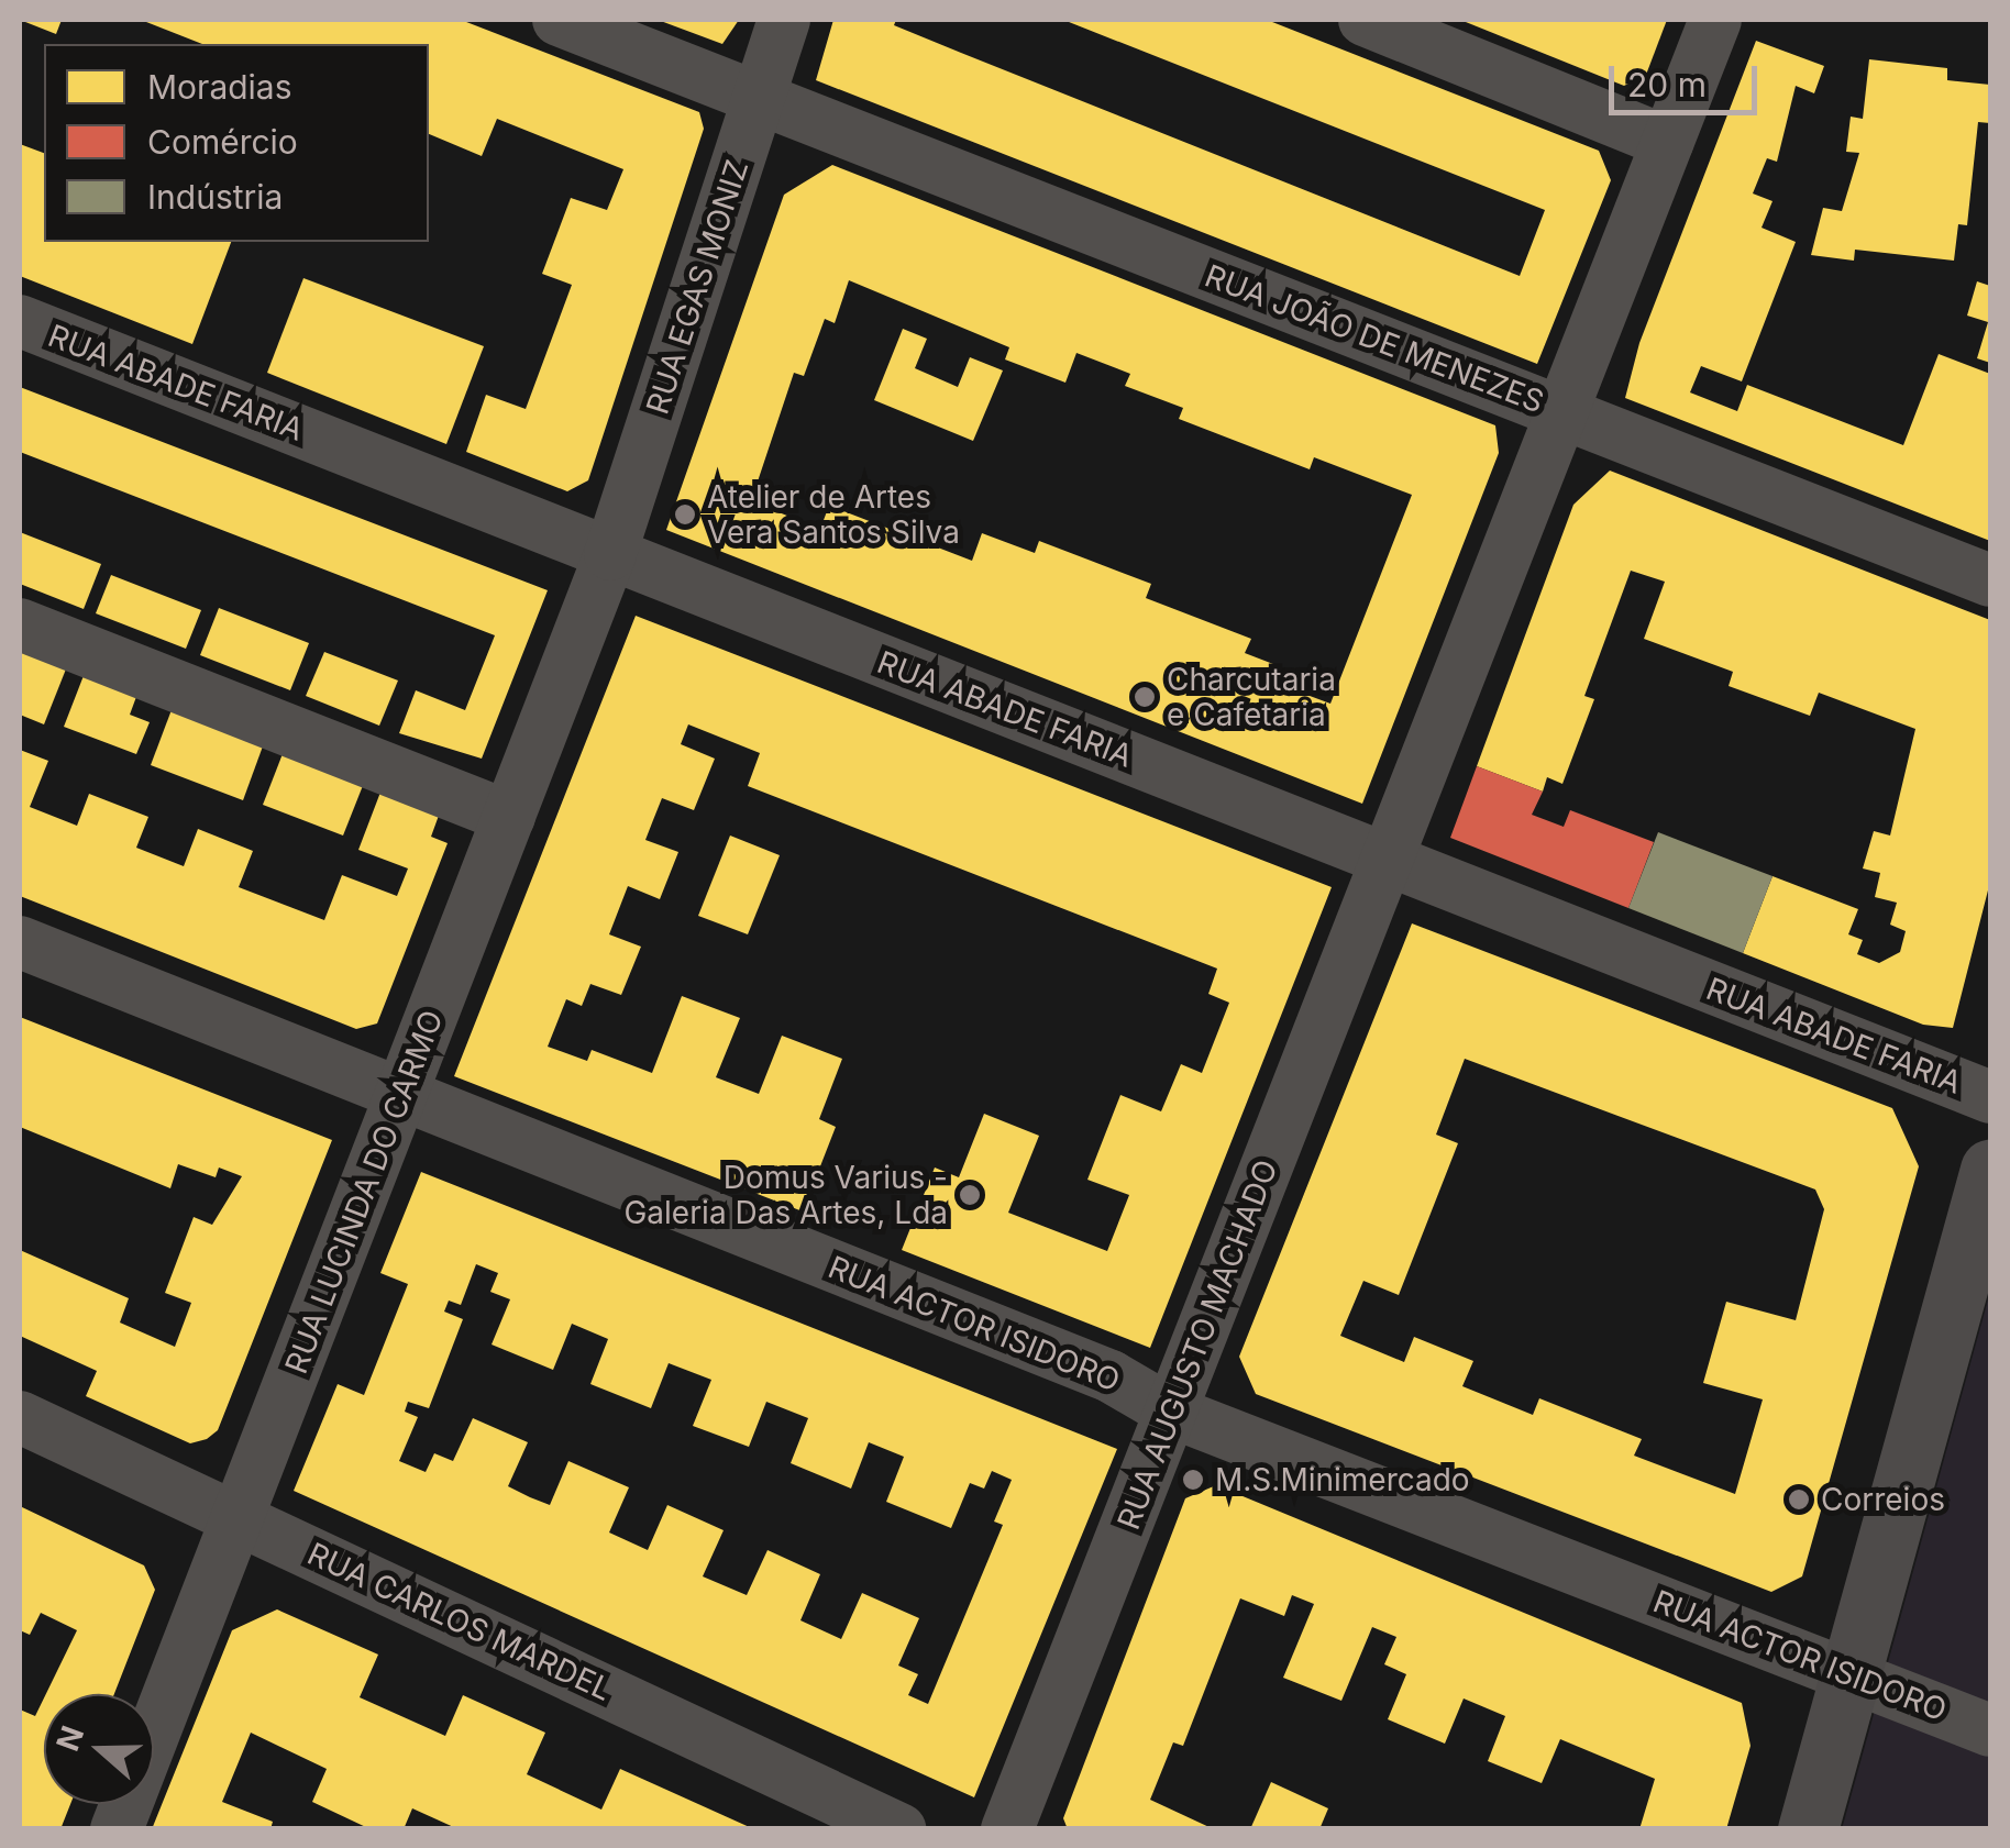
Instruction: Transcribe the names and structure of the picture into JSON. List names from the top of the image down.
{
  "streets": {
    "street": [
      "RUA EGAS MONIZ",
      "RUA JOÃO DE MENEZES",
      "RUA ABADE FARIA",
      "RUA LUCINDA DO CARMO",
      "RUA ACTOR ISIDORO",
      "RUA AUGUSTO MACHADO",
      "RUA CARLOS MARDEL"
    ]
  },
  "crossings": [
    ["RUA EGAS MONIZ", "RUA JOÃO DE MENEZES"],
    ["RUA EGAS MONIZ", "RUA ABADE FARIA"],
    ["RUA EGAS MONIZ", "RUA LUCINDA DO CARMO"],
    ["RUA JOÃO DE MENEZES", "RUA AUGUSTO MACHADO"],
    ["RUA ABADE FARIA", "RUA LUCINDA DO CARMO"],
    ["RUA ABADE FARIA", "RUA AUGUSTO MACHADO"],
    ["RUA LUCINDA DO CARMO", "RUA ACTOR ISIDORO"],
    ["RUA LUCINDA DO CARMO", "RUA CARLOS MARDEL"],
    ["RUA ACTOR ISIDORO", "RUA AUGUSTO MACHADO"]
  ],
  "places": [
    "Atelier de Artes Vera Santos Silva",
    "Charcutaria e Cafetaria",
    "Domus Varius - Galeria Das Artes, Lda",
    "M.S.Minimercado",
    "Correios"
  ],
  "legend": ["Moradias", "Comércio", "Indústria"],
  "scale_bar": "20 m",
  "north": "left"
}
